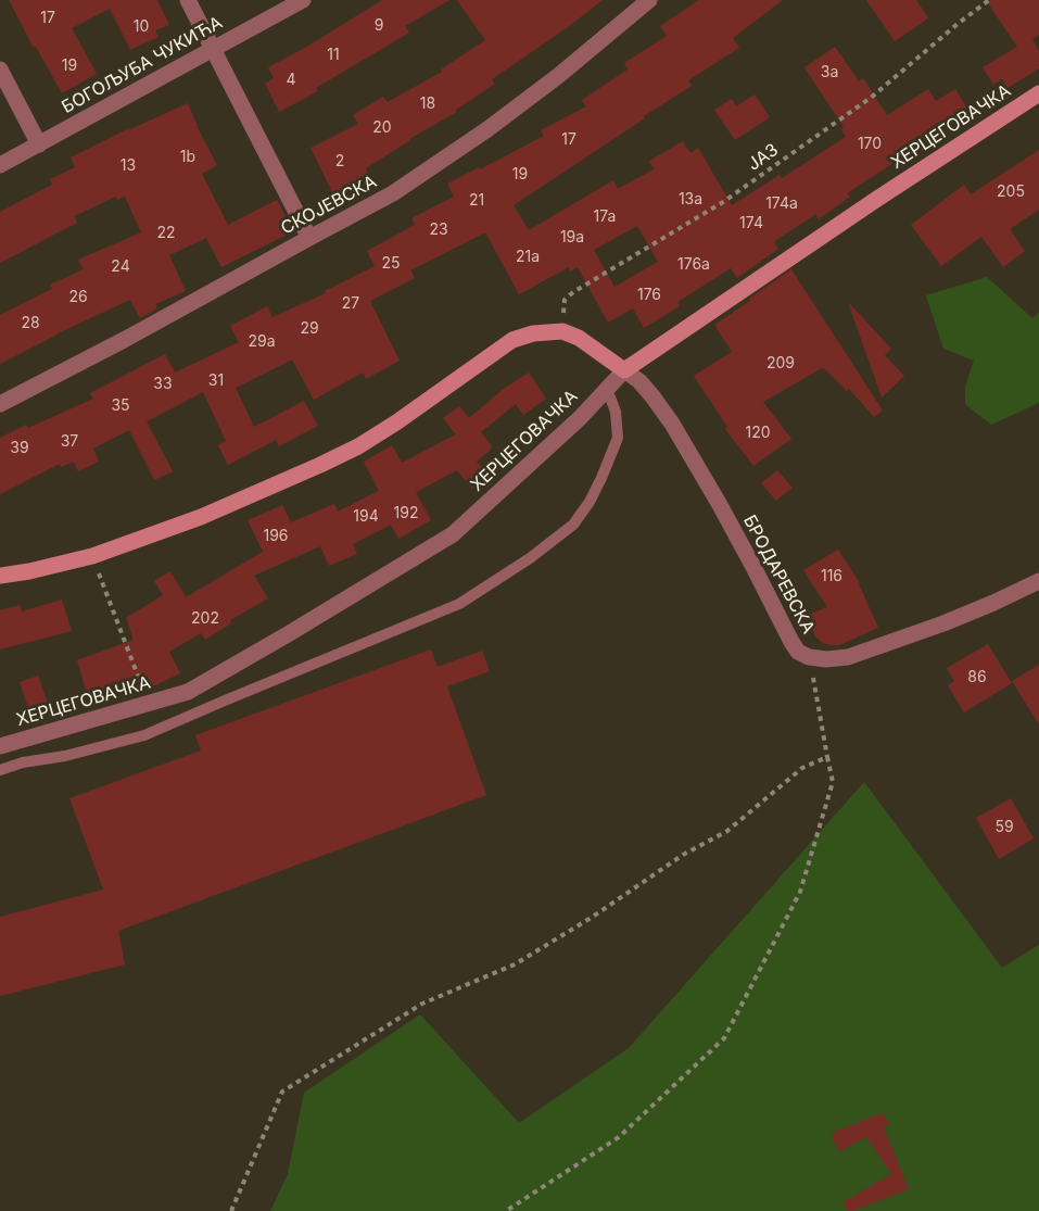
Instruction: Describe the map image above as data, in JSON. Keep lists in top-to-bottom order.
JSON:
{
  "streets": {
    "street": [
      "БОГОЉУБА ЧУКИЋА",
      "ХЕРЦЕГОВАЧКА",
      "СКОЈЕВСКА",
      "БРОДАРЕВСКА"
    ],
    "path": ["ЈАЗ"]
  },
  "crossings": [
    ["ХЕРЦЕГОВАЧКА", "БРОДАРЕВСКА"]
  ],
  "house_numbers": [
    "17",
    "9",
    "10",
    "11",
    "19",
    "3a",
    "4",
    "18",
    "20",
    "17",
    "170",
    "1b",
    "2",
    "13",
    "19",
    "205",
    "13a",
    "21",
    "174a",
    "17a",
    "174",
    "23",
    "22",
    "19a",
    "21a",
    "25",
    "176a",
    "24",
    "176",
    "26",
    "27",
    "28",
    "29",
    "29a",
    "209",
    "31",
    "33",
    "35",
    "120",
    "37",
    "39",
    "192",
    "194",
    "196",
    "116",
    "202",
    "86",
    "59"
  ]
}
